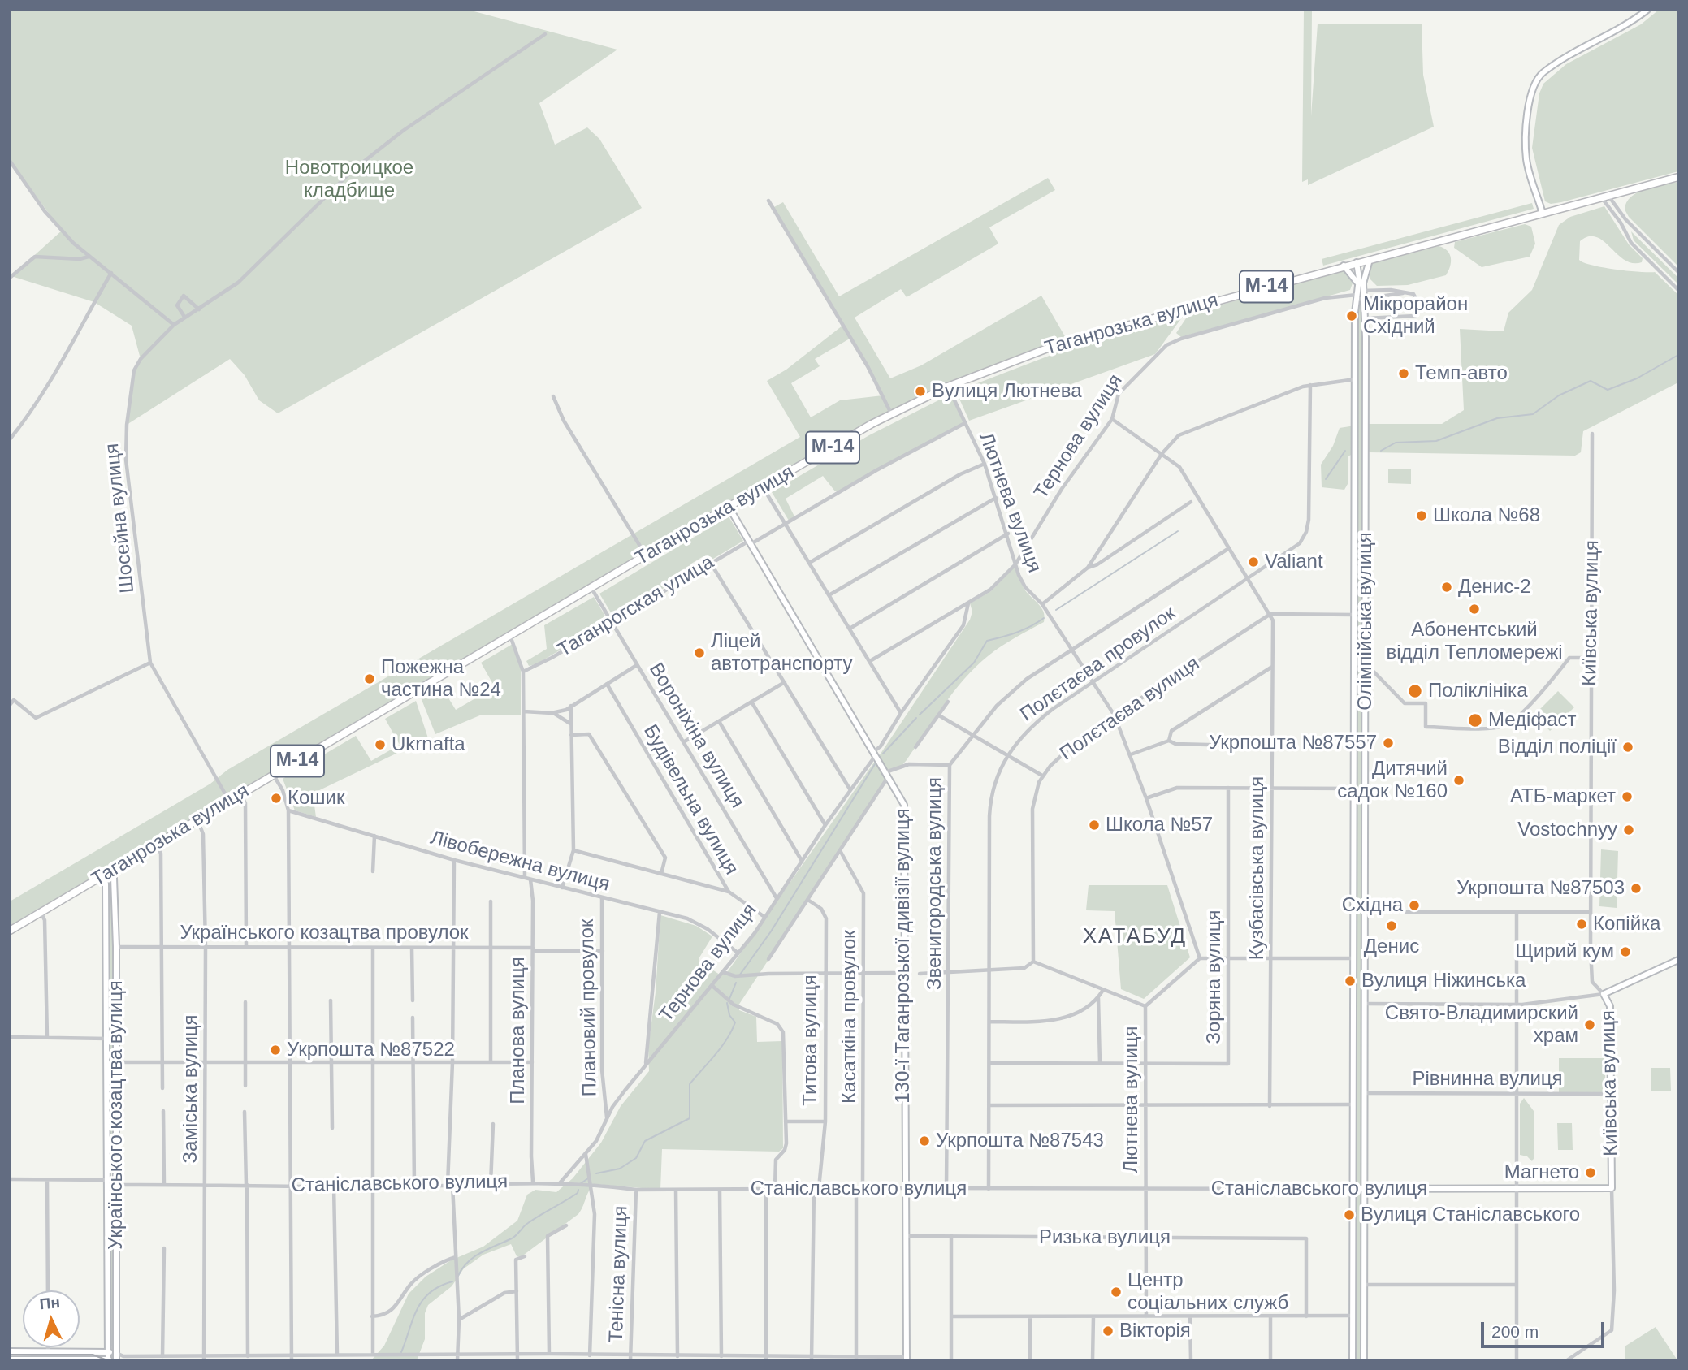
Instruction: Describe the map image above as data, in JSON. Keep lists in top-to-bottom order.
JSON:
{
  "streets": {
    "highway": ["М-14", "Таганрозька вулиця"],
    "street": [
      "Тернова вулиця",
      "Лютнева вулиця",
      "Шосейна вулиця",
      "Таганрогская улица",
      "Київська вулиця",
      "Олімпійська вулиця",
      "Полєтаєва провулок",
      "Полєтаєва вулиця",
      "Вороніхіна вулиця",
      "Будівельна вулиця",
      "Лівобережна вулиця",
      "Кузбасівська вулиця",
      "Звенигородська вулиця",
      "Українського козацтва провулок",
      "130-ї Таганрозької дивізії вулиця",
      "Зоряна вулиця",
      "Плановий провулок",
      "Касаткіна провулок",
      "Планова вулиця",
      "Титова вулиця",
      "Рівнинна вулиця",
      "Заміська вулиця",
      "Українського козацтва вулиця",
      "Станіславського вулиця",
      "Ризька вулиця",
      "Тенісна вулиця"
    ]
  },
  "crossings": [
    ["М-14", "Таганрозька вулиця"],
    ["Таганрозька вулиця", "Лютнева вулиця"],
    ["Таганрозька вулиця", "Шосейна вулиця"],
    ["Таганрозька вулиця", "Олімпійська вулиця"],
    ["Таганрозька вулиця", "Вороніхіна вулиця"],
    ["Таганрозька вулиця", "130-ї Таганрозької дивізії вулиця"],
    ["Таганрозька вулиця", "Заміська вулиця"],
    ["Таганрозька вулиця", "Українського козацтва вулиця"],
    ["Тернова вулиця", "Лютнева вулиця"],
    ["Тернова вулиця", "Олімпійська вулиця"],
    ["Тернова вулиця", "Вороніхіна вулиця"],
    ["Тернова вулиця", "Будівельна вулиця"],
    ["Тернова вулиця", "Лівобережна вулиця"],
    ["Тернова вулиця", "130-ї Таганрозької дивізії вулиця"],
    ["Тернова вулиця", "Плановий провулок"],
    ["Тернова вулиця", "Станіславського вулиця"],
    ["Лютнева вулиця", "Таганрогская улица"],
    ["Лютнева вулиця", "Полєтаєва провулок"],
    ["Лютнева вулиця", "Полєтаєва вулиця"],
    ["Лютнева вулиця", "Звенигородська вулиця"],
    ["Лютнева вулиця", "Зоряна вулиця"],
    ["Лютнева вулиця", "Станіславського вулиця"],
    ["Лютнева вулиця", "Ризька вулиця"],
    ["Таганрогская улица", "Вороніхіна вулиця"],
    ["Таганрогская улица", "130-ї Таганрозької дивізії вулиця"],
    ["Київська вулиця", "Рівнинна вулиця"],
    ["Київська вулиця", "Станіславського вулиця"],
    ["Олімпійська вулиця", "Рівнинна вулиця"],
    ["Олімпійська вулиця", "Станіславського вулиця"],
    ["Полєтаєва провулок", "Зоряна вулиця"],
    ["Полєтаєва провулок", "Станіславського вулиця"],
    ["Полєтаєва вулиця", "Кузбасівська вулиця"],
    ["Лівобережна вулиця", "Плановий провулок"],
    ["Лівобережна вулиця", "Планова вулиця"],
    ["Звенигородська вулиця", "Станіславського вулиця"],
    ["Українського козацтва провулок", "Плановий провулок"],
    ["Українського козацтва провулок", "Планова вулиця"],
    ["Українського козацтва провулок", "Заміська вулиця"],
    ["Українського козацтва провулок", "Українського козацтва вулиця"],
    ["130-ї Таганрозької дивізії вулиця", "Станіславського вулиця"],
    ["130-ї Таганрозької дивізії вулиця", "Ризька вулиця"],
    ["Касаткіна провулок", "Станіславського вулиця"],
    ["Планова вулиця", "Станіславського вулиця"],
    ["Титова вулиця", "Станіславського вулиця"],
    ["Заміська вулиця", "Станіславського вулиця"],
    ["Українського козацтва вулиця", "Станіславського вулиця"],
    ["Станіславського вулиця", "Тенісна вулиця"]
  ],
  "districts": ["ХАТАБУД"],
  "parks": ["Новотроицкое кладбище"],
  "places": [
    "Мікрорайон Східний",
    "Темп-авто",
    "Вулиця Лютнева",
    "Школа №68",
    "Valiant",
    "Денис-2",
    "Абонентський відділ Тепломережі",
    "Ліцей автотранспорту",
    "Пожежна частина №24",
    "Поліклініка",
    "Медіфаст",
    "Укрпошта №87557",
    "Ukrnafta",
    "Відділ поліції",
    "Дитячий садок №160",
    "АТБ-маркет",
    "Кошик",
    "Школа №57",
    "Vostochnyy",
    "Укрпошта №87503",
    "Східна",
    "Копійка",
    "Денис",
    "Щирий кум",
    "Вулиця Ніжинська",
    "Свято-Владимирский храм",
    "Укрпошта №87522",
    "Укрпошта №87543",
    "Магнето",
    "Вулиця Станіславського",
    "Центр соціальних служб",
    "Вікторія"
  ],
  "scale_bar": "200 m",
  "north": "top"
}
